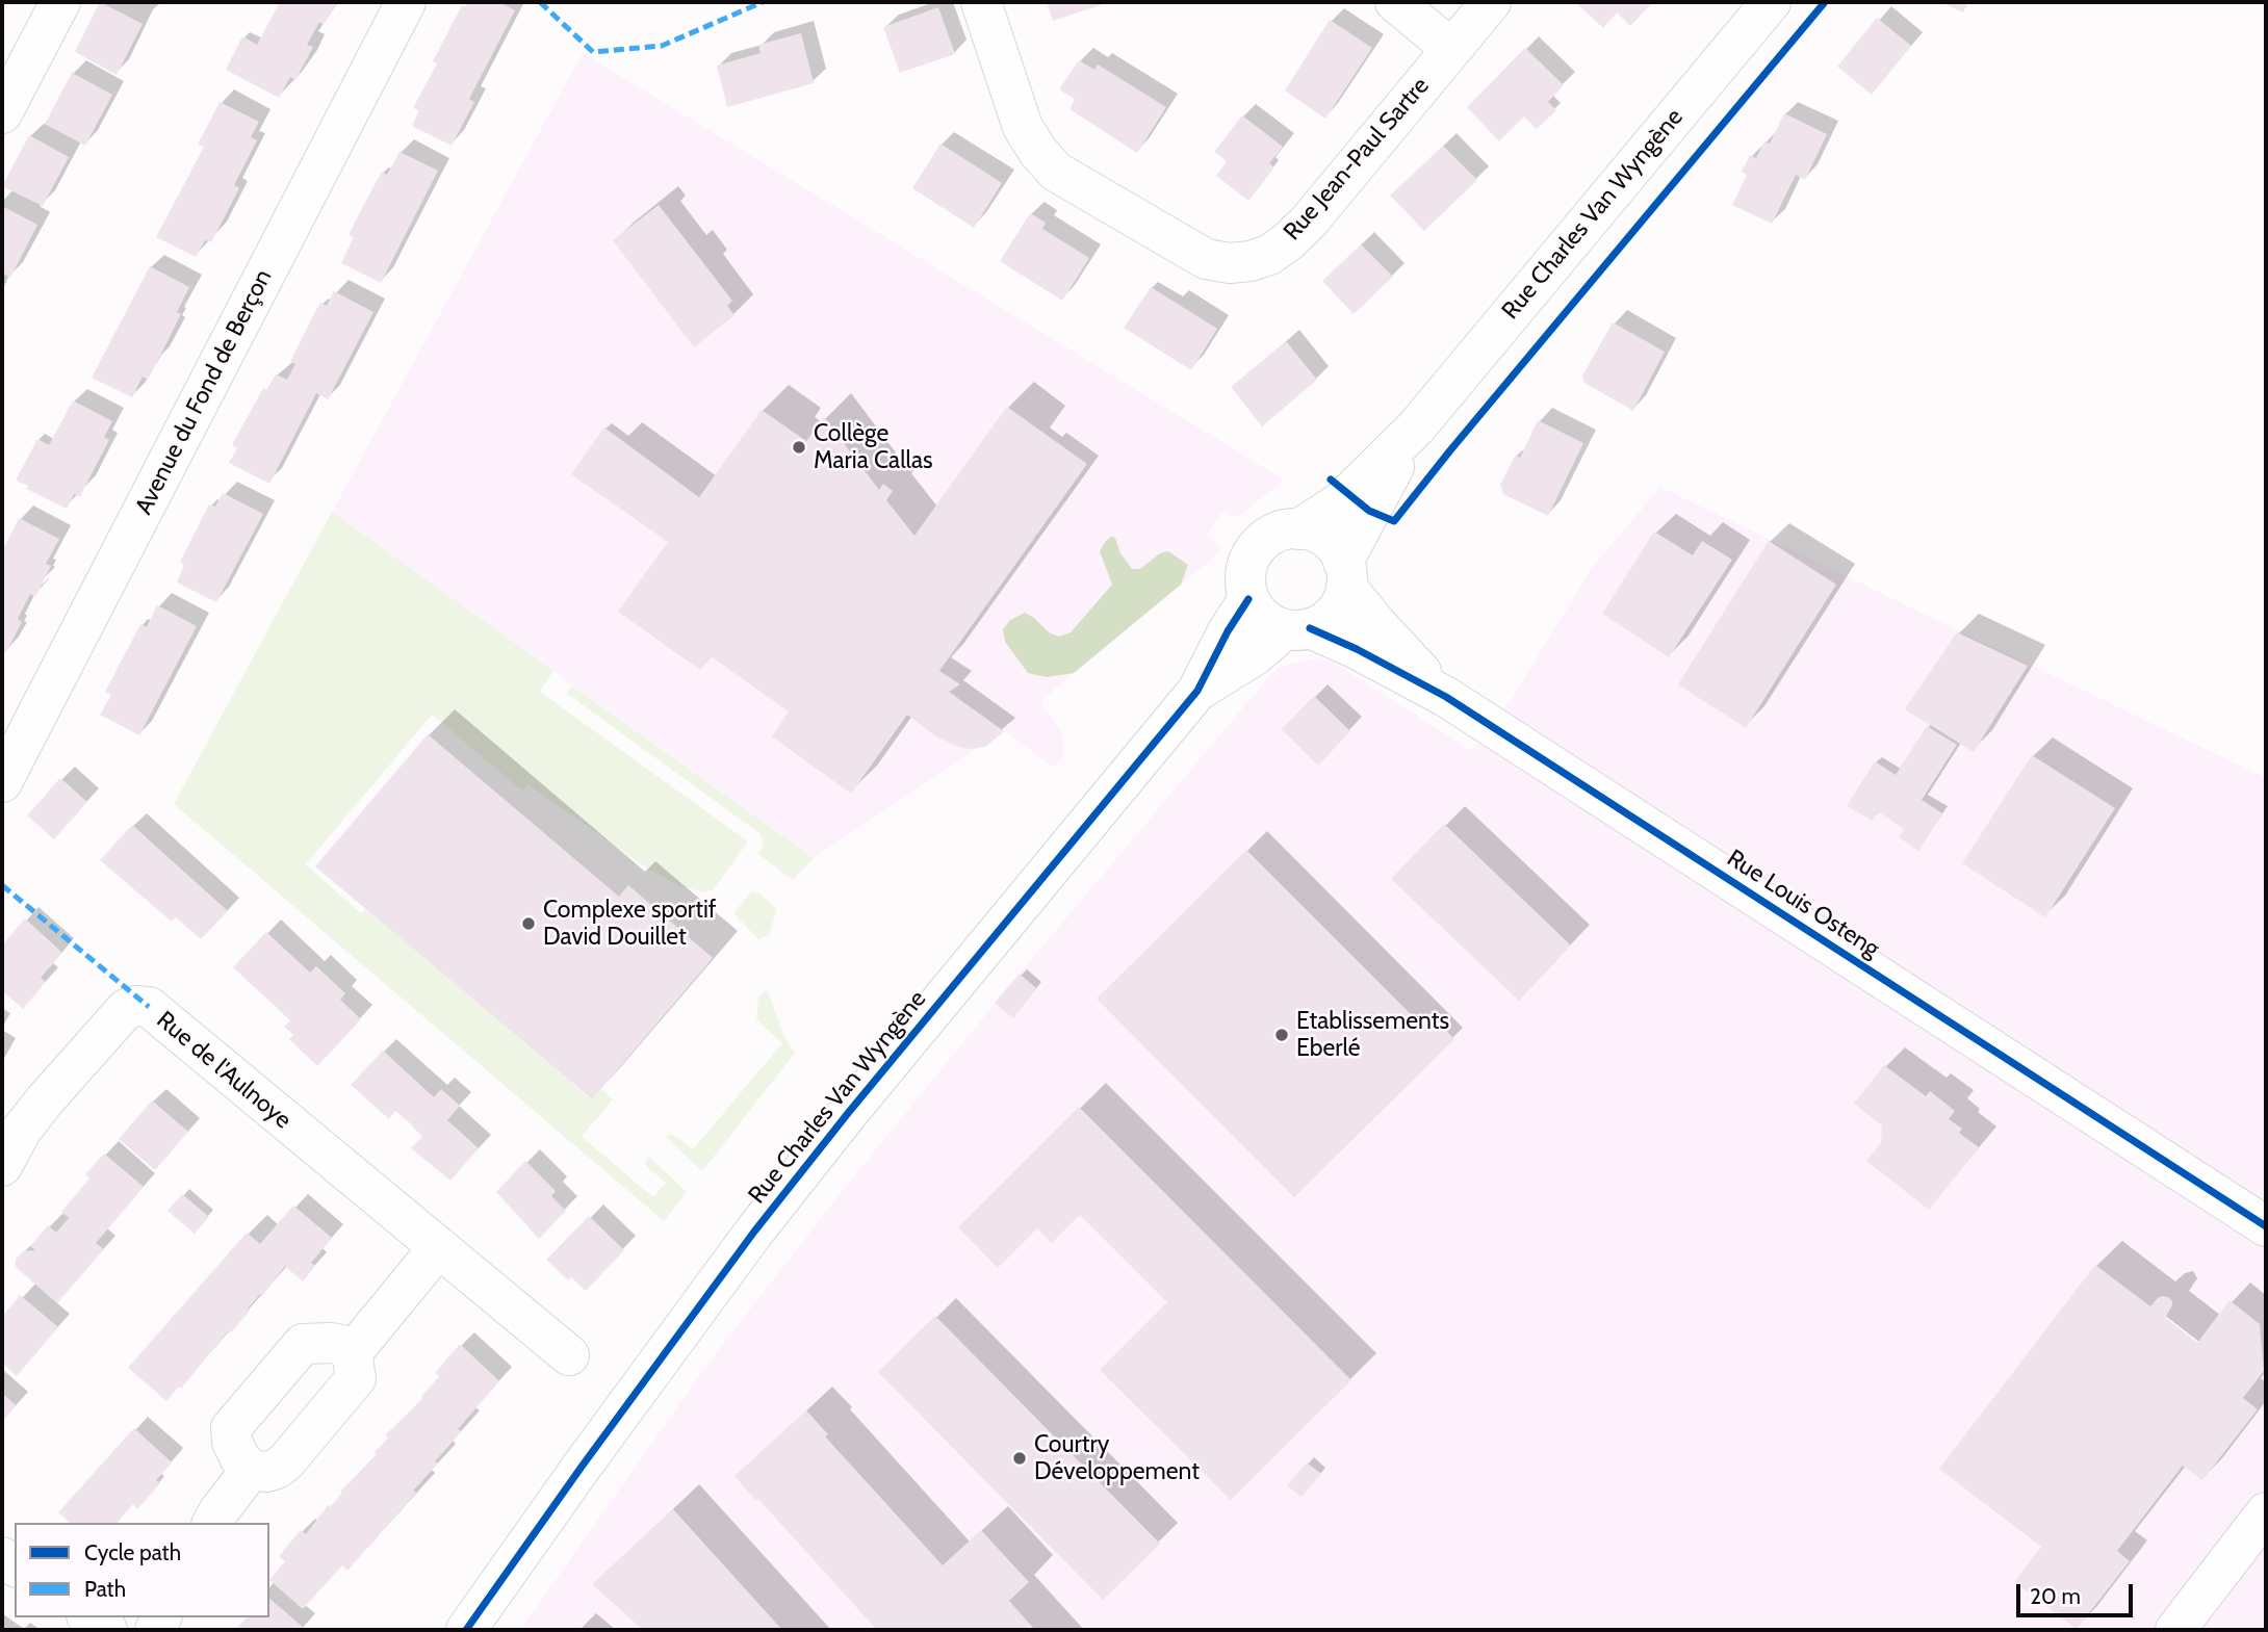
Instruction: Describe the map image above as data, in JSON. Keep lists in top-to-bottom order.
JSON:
{
  "streets": {
    "street": [
      "Rue Jean-Paul Sartre",
      "Rue Charles Van Wyngène",
      "Avenue du Fond de Berçon",
      "Rue Louis Osteng",
      "Rue de l'Aulnoye"
    ]
  },
  "crossings": [
    ["Rue Charles Van Wyngène", "Rue Louis Osteng"]
  ],
  "places": [
    "Collège Maria Callas",
    "Complexe sportif David Douillet",
    "Etablissements Eberlé",
    "Courtry Développement"
  ],
  "legend": ["Cycle path", "Path"],
  "scale_bar": "20 m"
}
